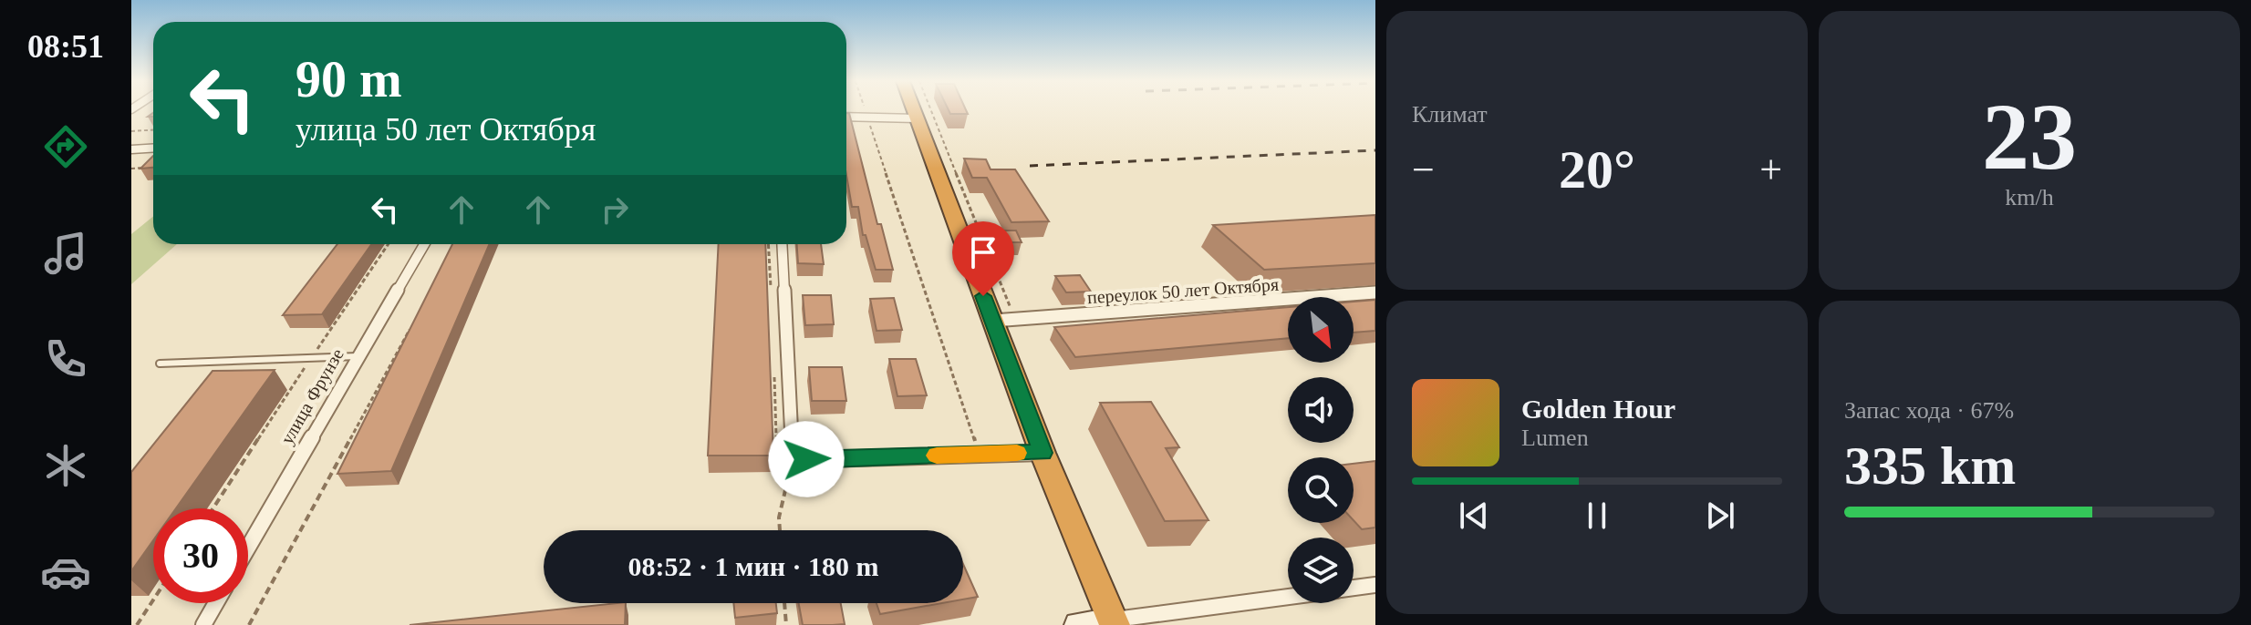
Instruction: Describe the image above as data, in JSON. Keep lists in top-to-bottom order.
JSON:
{
  "streets": {
    "street": ["переулок 50 лет Октября", "улица Фрунзе"]
  },
  "north": "bottom right",
  "page": {
    "tabs": "08:51",
    "tile": [
      "Климат",
      ["23", "km/h"],
      ["Запас хода · 67%", "335 km"]
    ],
    "turn": ["90 m", "улица 50 лет Октября"],
    "heat": ["−", "20°", "+"],
    "song": ["Golden Hour", "Lumen"],
    "limit": "30",
    "trip": "08:52 · 1 мин · 180 m"
  }
}
